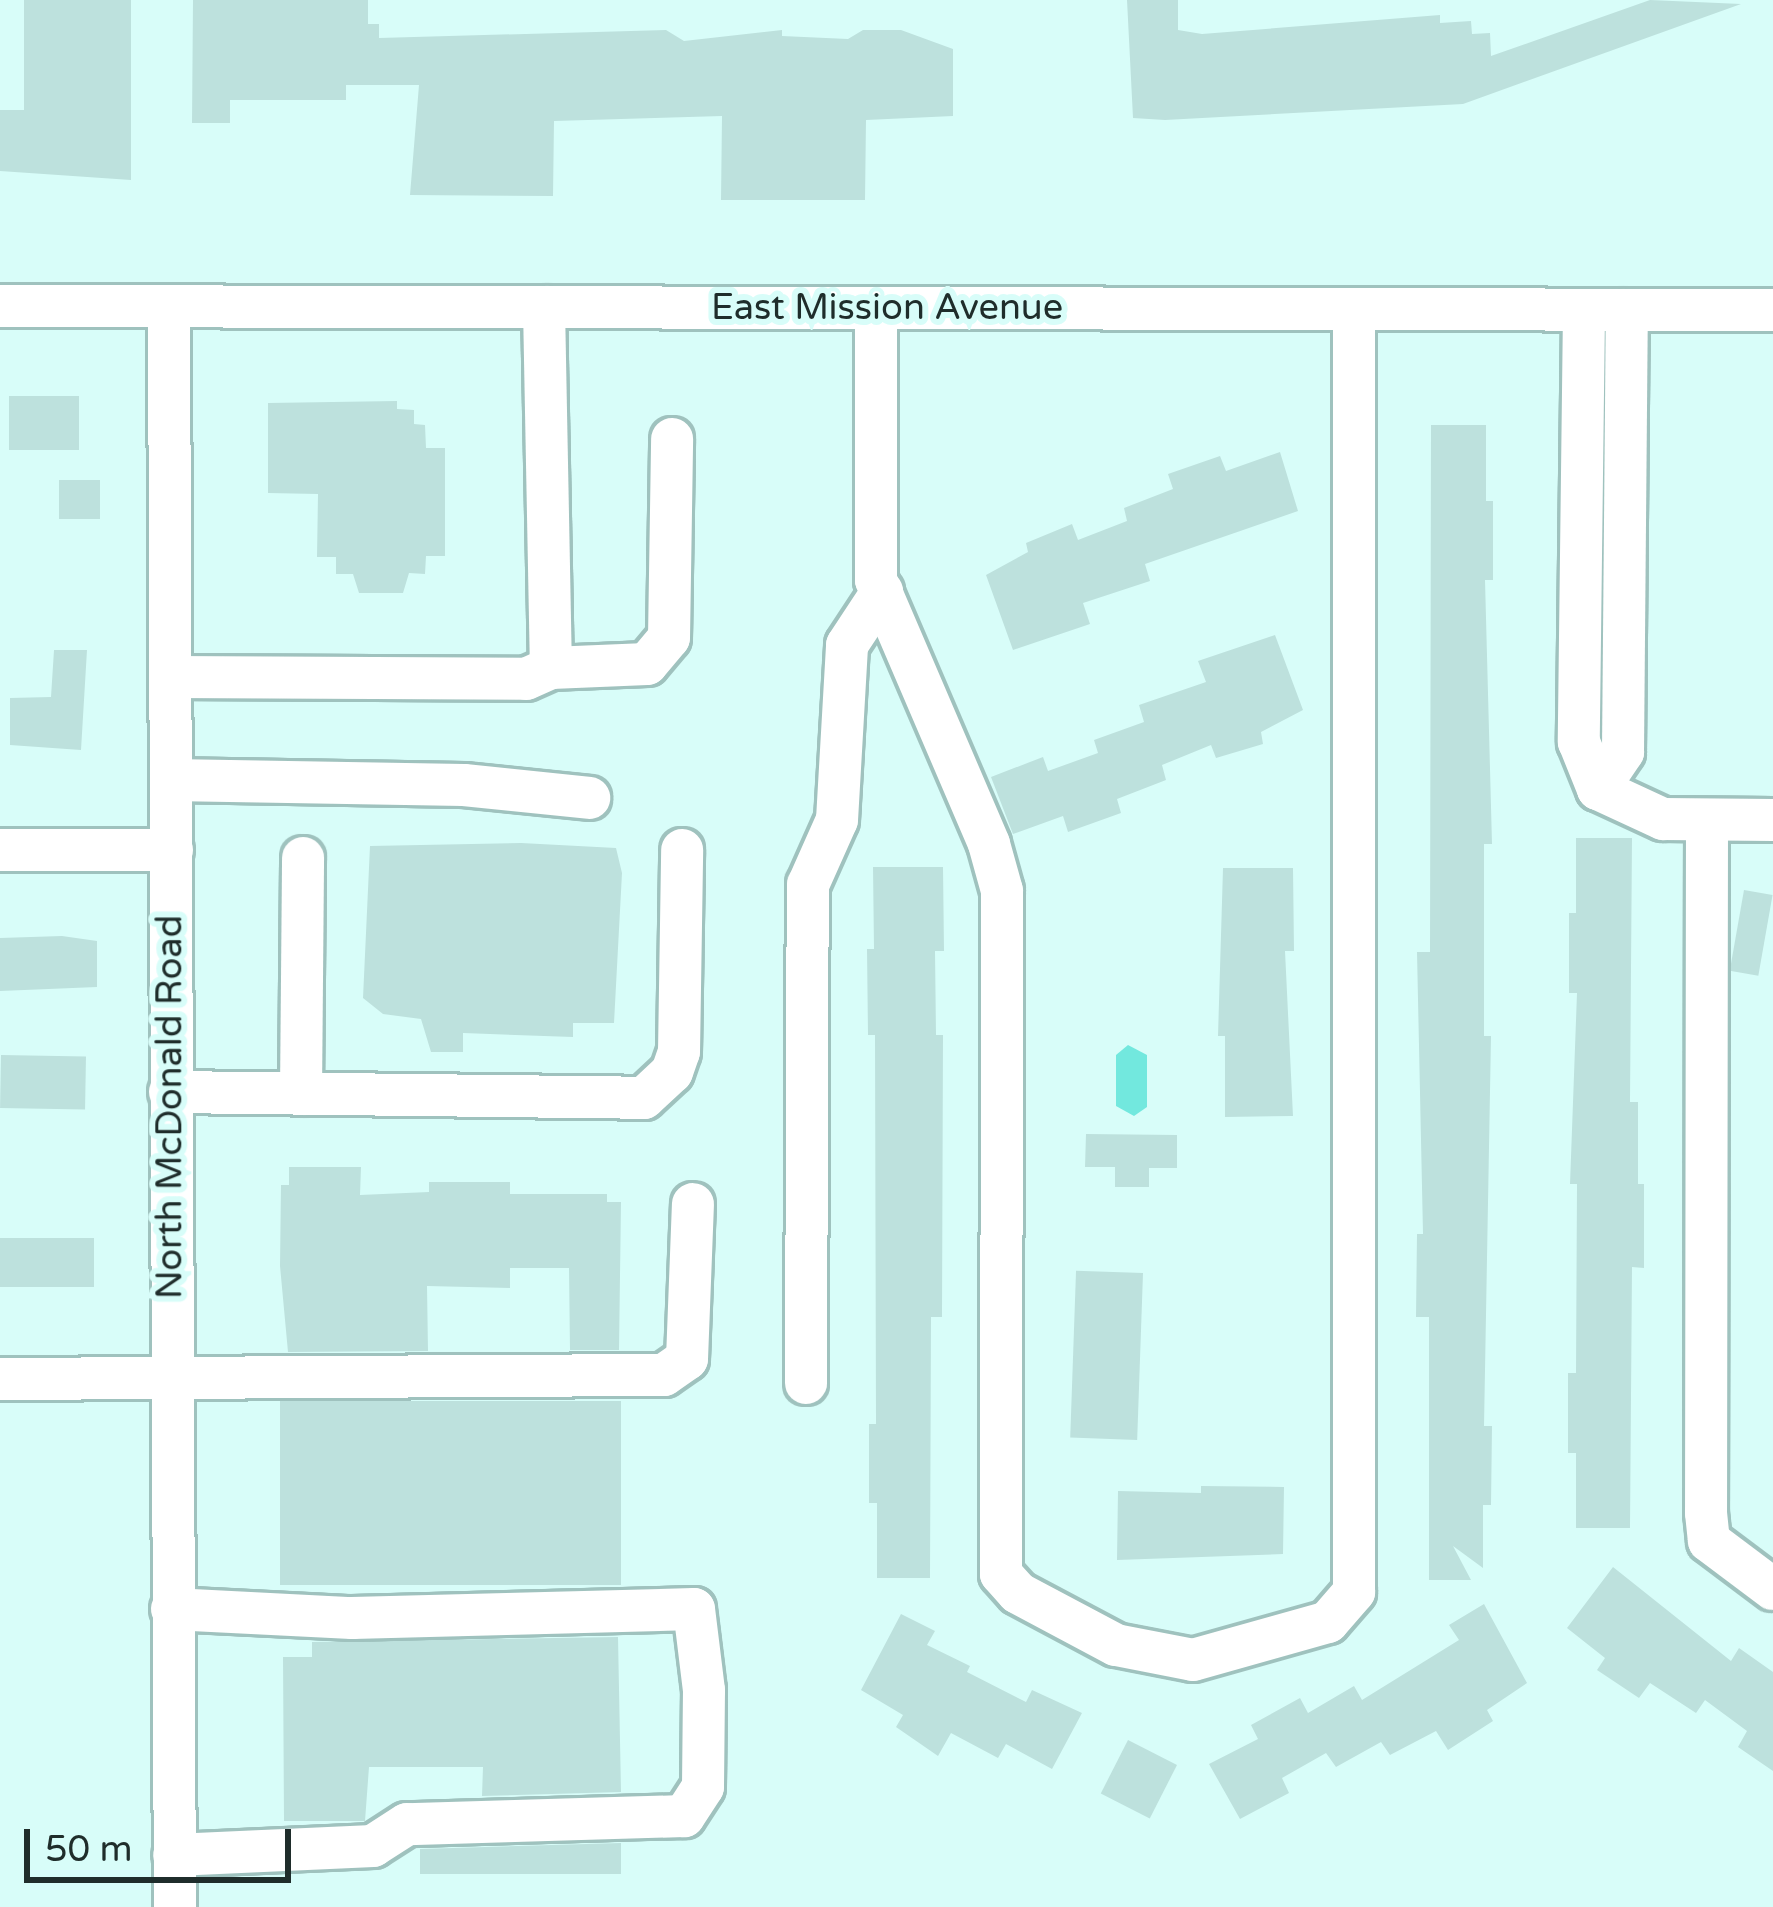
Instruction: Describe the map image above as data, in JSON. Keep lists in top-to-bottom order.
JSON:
{
  "streets": {
    "street": ["East Mission Avenue", "North McDonald Road"]
  },
  "crossings": [
    ["East Mission Avenue", "North McDonald Road"]
  ],
  "scale_bar": "50 m"
}
